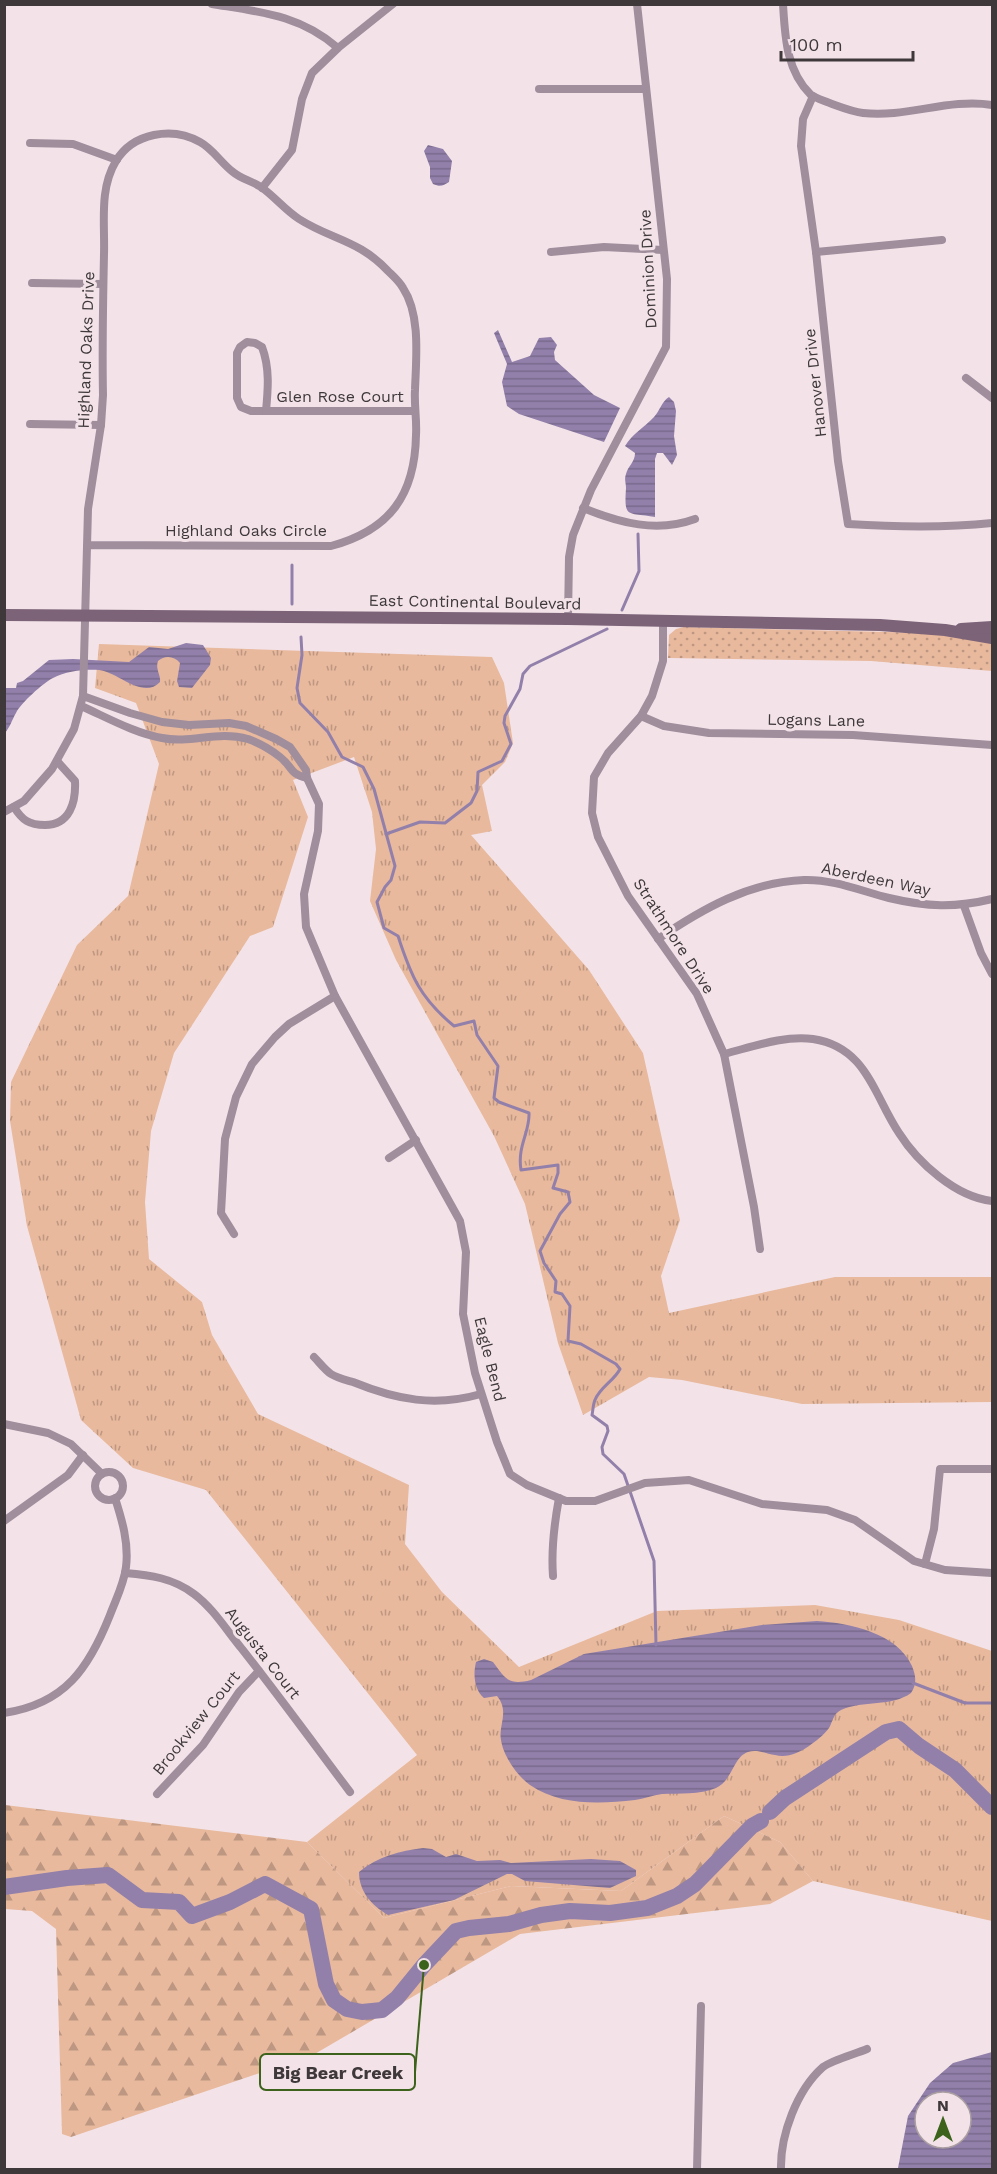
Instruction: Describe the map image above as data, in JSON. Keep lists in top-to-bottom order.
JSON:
{
  "streets": {
    "main road": ["East Continental Boulevard"],
    "street": [
      "Dominion Drive",
      "Highland Oaks Drive",
      "Hanover Drive",
      "Glen Rose Court",
      "Highland Oaks Circle",
      "Logans Lane",
      "Aberdeen Way",
      "Strathmore Drive",
      "Eagle Bend",
      "Augusta Court",
      "Brookview Court"
    ]
  },
  "crossings": [
    ["Dominion Drive", "East Continental Boulevard"],
    ["Highland Oaks Drive", "Highland Oaks Circle"],
    ["Highland Oaks Drive", "East Continental Boulevard"],
    ["Highland Oaks Drive", "Eagle Bend"],
    ["Glen Rose Court", "Highland Oaks Circle"],
    ["East Continental Boulevard", "Strathmore Drive"],
    ["Logans Lane", "Strathmore Drive"],
    ["Aberdeen Way", "Strathmore Drive"],
    ["Augusta Court", "Brookview Court"]
  ],
  "places": ["Big Bear Creek"],
  "scale_bar": "100 m",
  "north": "top"
}
